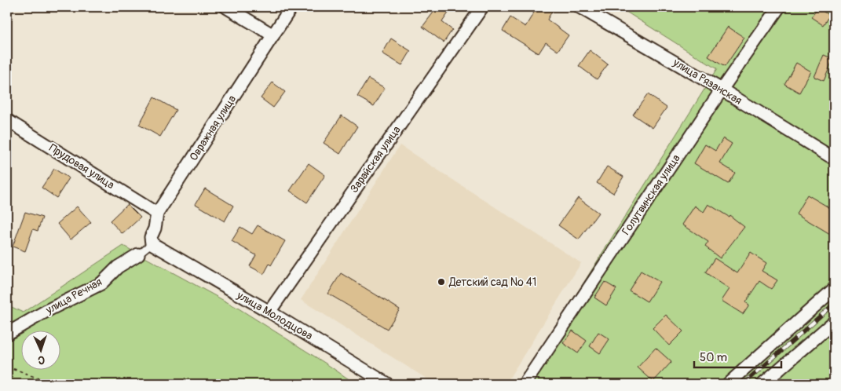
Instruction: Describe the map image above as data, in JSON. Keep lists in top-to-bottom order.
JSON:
{
  "streets": {
    "street": [
      "улица Рязанская",
      "Овражная улица",
      "Зарайская улица",
      "Прудовая улица",
      "Голутвинская улица",
      "улица Речная",
      "улица Молодцова"
    ]
  },
  "crossings": [
    ["улица Рязанская", "Голутвинская улица"],
    ["Овражная улица", "Прудовая улица"],
    ["Овражная улица", "улица Молодцова"],
    ["Зарайская улица", "улица Молодцова"]
  ],
  "places": ["Детский сад № 41"],
  "scale_bar": "50 m",
  "north": "bottom"
}
